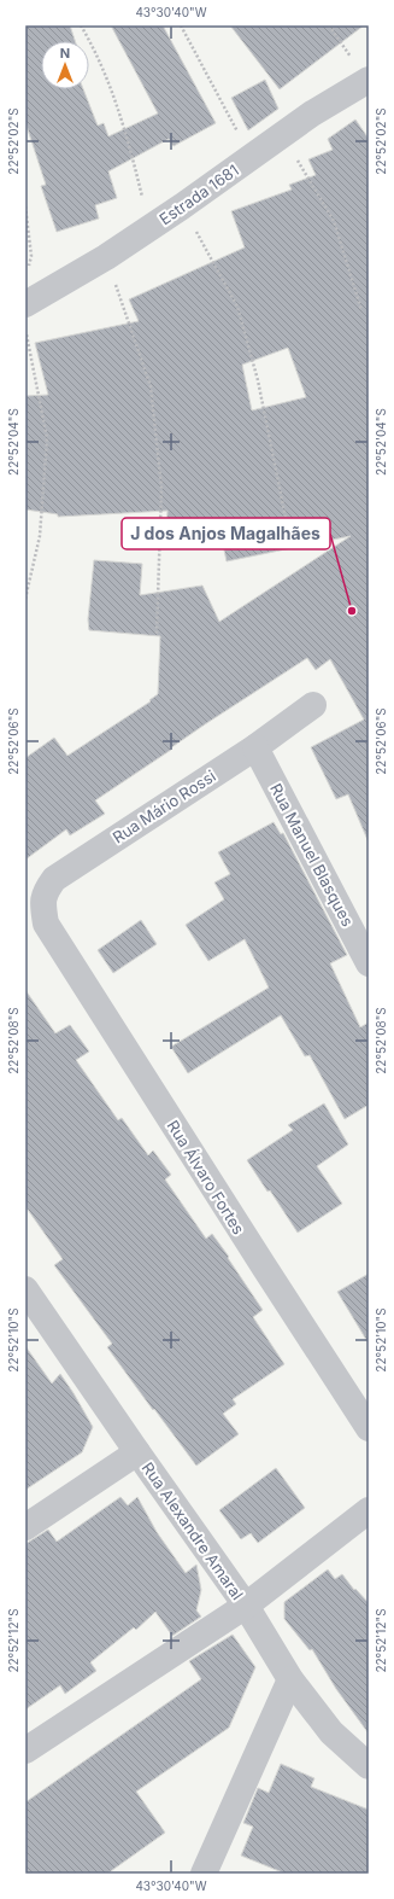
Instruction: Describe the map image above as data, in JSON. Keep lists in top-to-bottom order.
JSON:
{
  "streets": {
    "street": [
      "Estrada 1681",
      "Rua Mário Rossi",
      "Rua Manuel Blasques",
      "Rua Álvaro Fortes",
      "Rua Alexandre Amaral"
    ]
  },
  "crossings": [
    ["Rua Mário Rossi", "Rua Manuel Blasques"],
    ["Rua Mário Rossi", "Rua Álvaro Fortes"]
  ],
  "places": ["J dos Anjos Magalhães"],
  "north": "top",
  "coordinates": [
    "43°30'40\"W",
    "22°52'02\"S",
    "22°52'04\"S",
    "22°52'06\"S",
    "22°52'08\"S",
    "22°52'10\"S",
    "22°52'12\"S"
  ]
}
